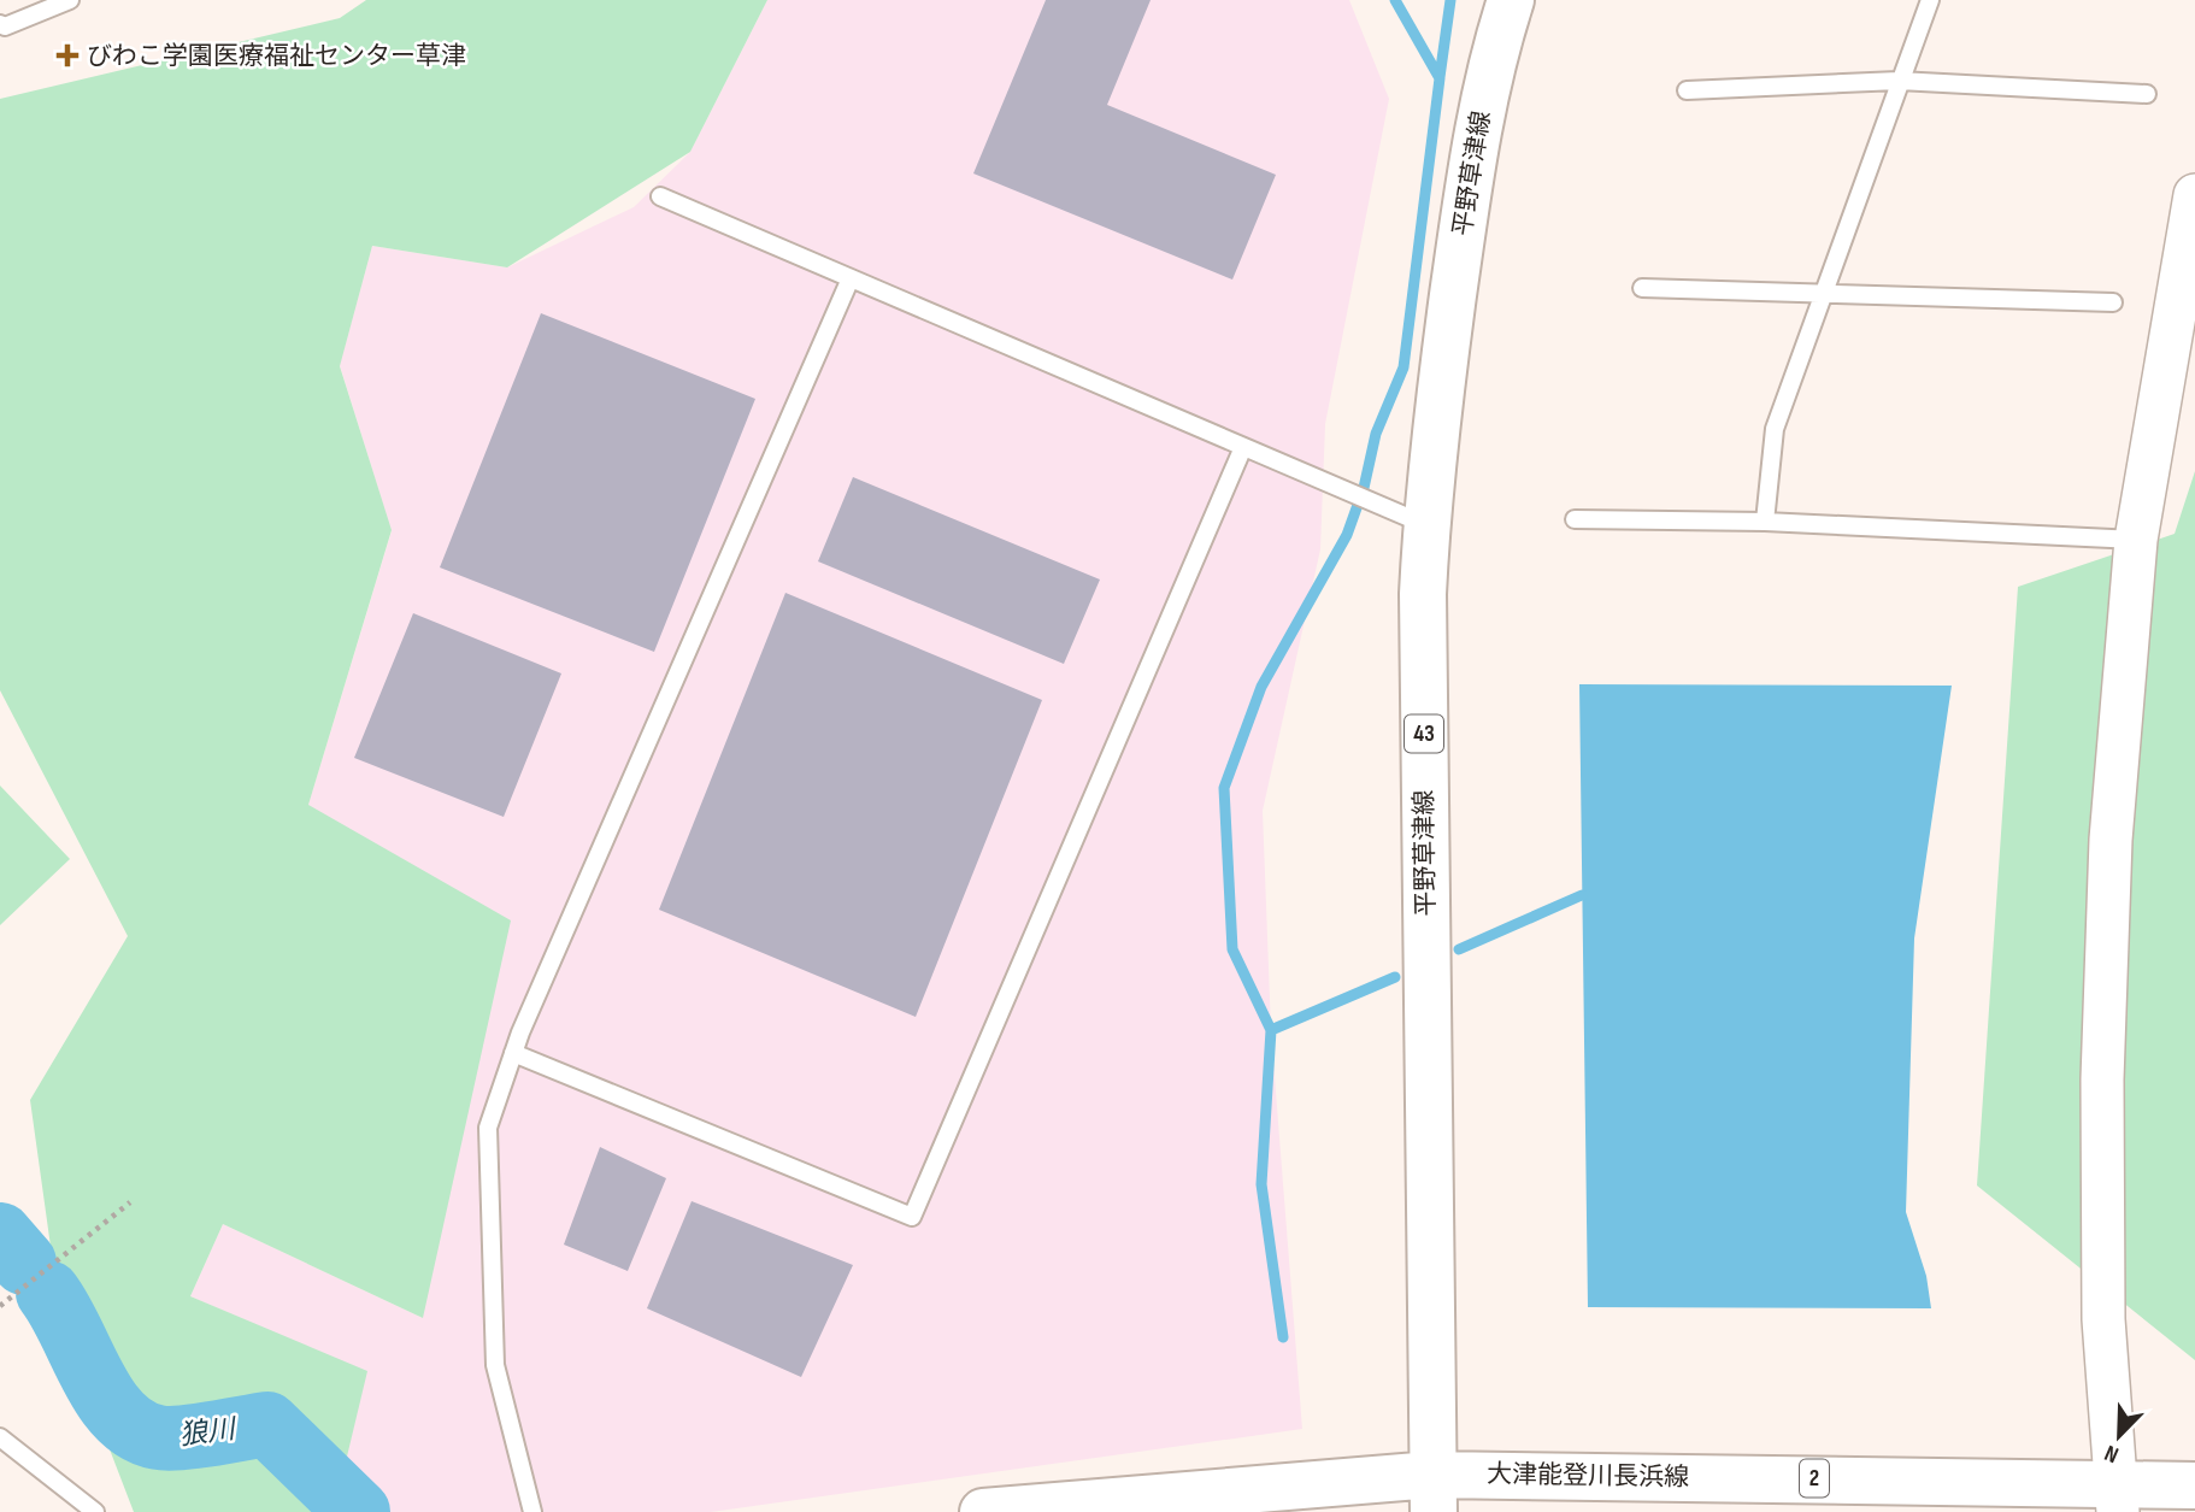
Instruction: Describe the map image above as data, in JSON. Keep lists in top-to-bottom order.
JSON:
{
  "streets": {
    "main road": [
      "平野草津線",
      "43",
      "大津能登川長浜線",
      "2"
    ]
  },
  "crossings": [
    ["平野草津線", "大津能登川長浜線"]
  ],
  "water": ["狼川"],
  "places": {
    "health": ["びわこ学園医療福祉センター草津"]
  },
  "north": "bottom left"
}
